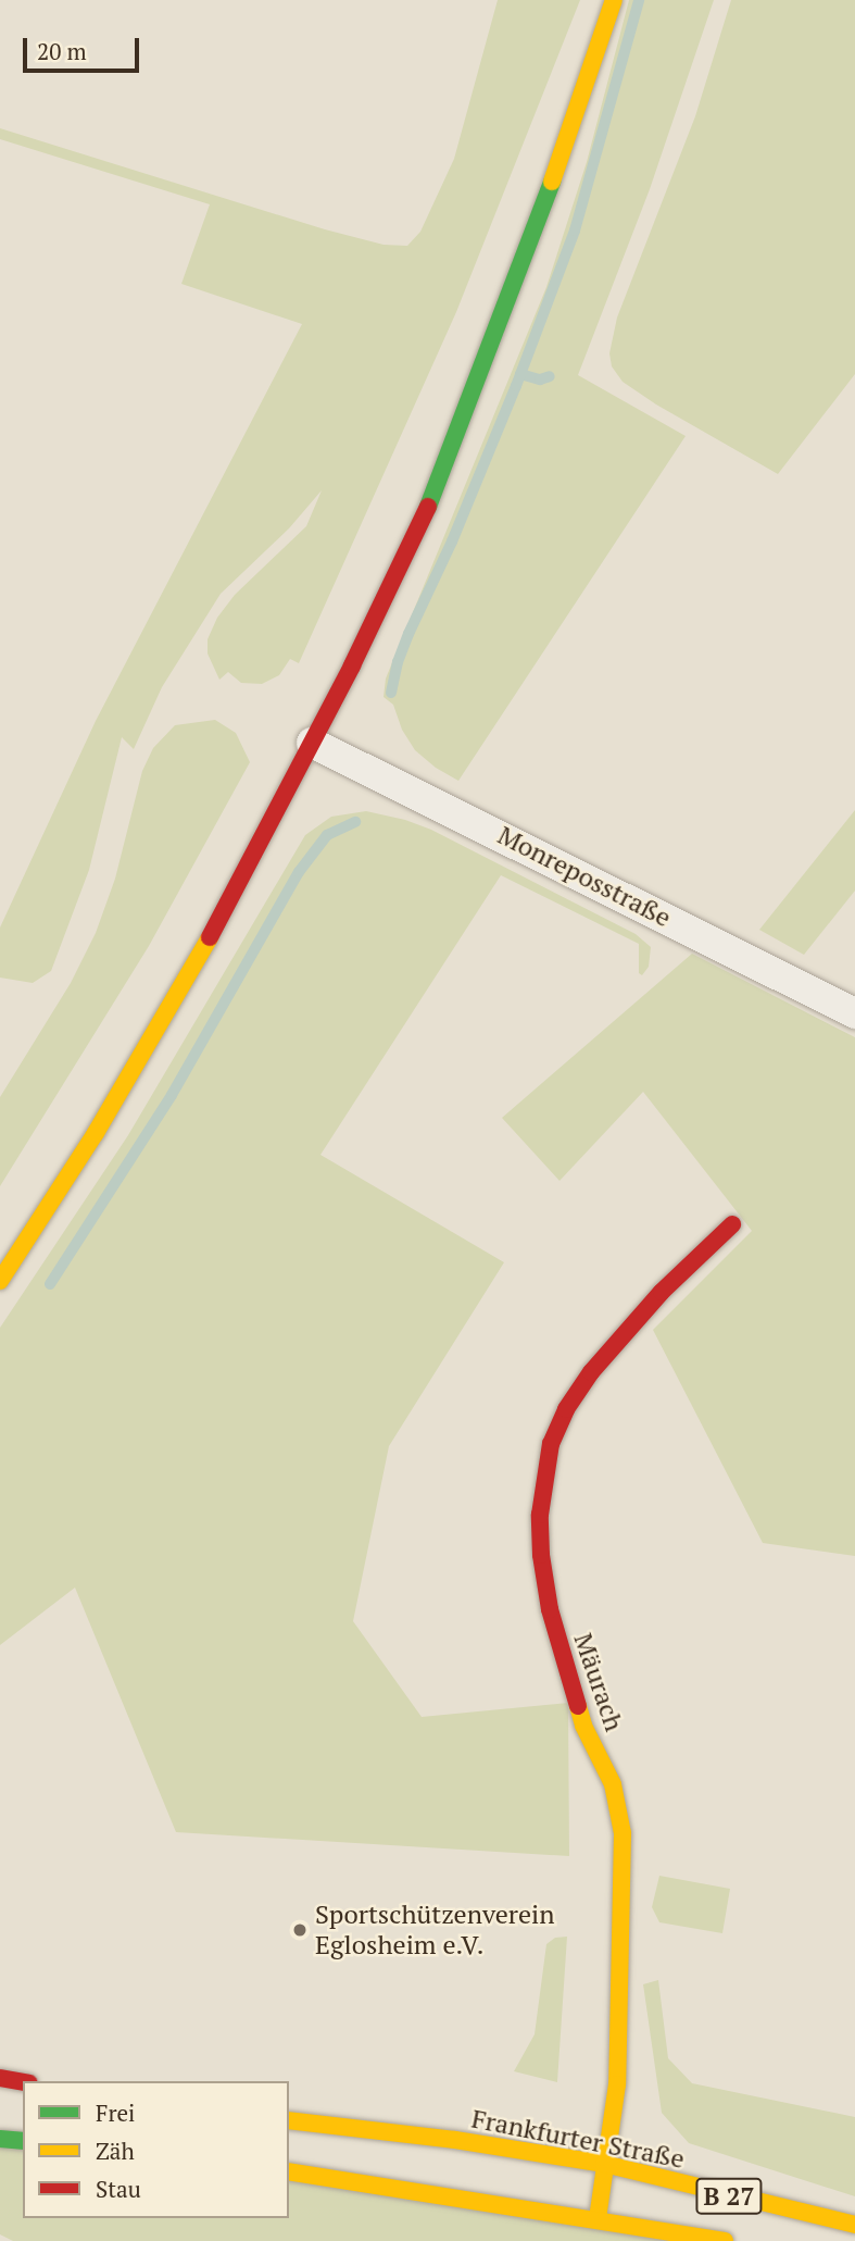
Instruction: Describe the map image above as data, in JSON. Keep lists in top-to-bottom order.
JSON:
{
  "streets": {
    "main road": ["Mäurach", "Frankfurter Straße", "B 27"],
    "street": ["Monreposstraße"]
  },
  "crossings": [
    ["Mäurach", "Frankfurter Straße"],
    ["Mäurach", "B 27"]
  ],
  "places": ["Sportschützenverein Eglosheim e.V."],
  "legend": ["Frei", "Zäh", "Stau"],
  "scale_bar": "20 m"
}
